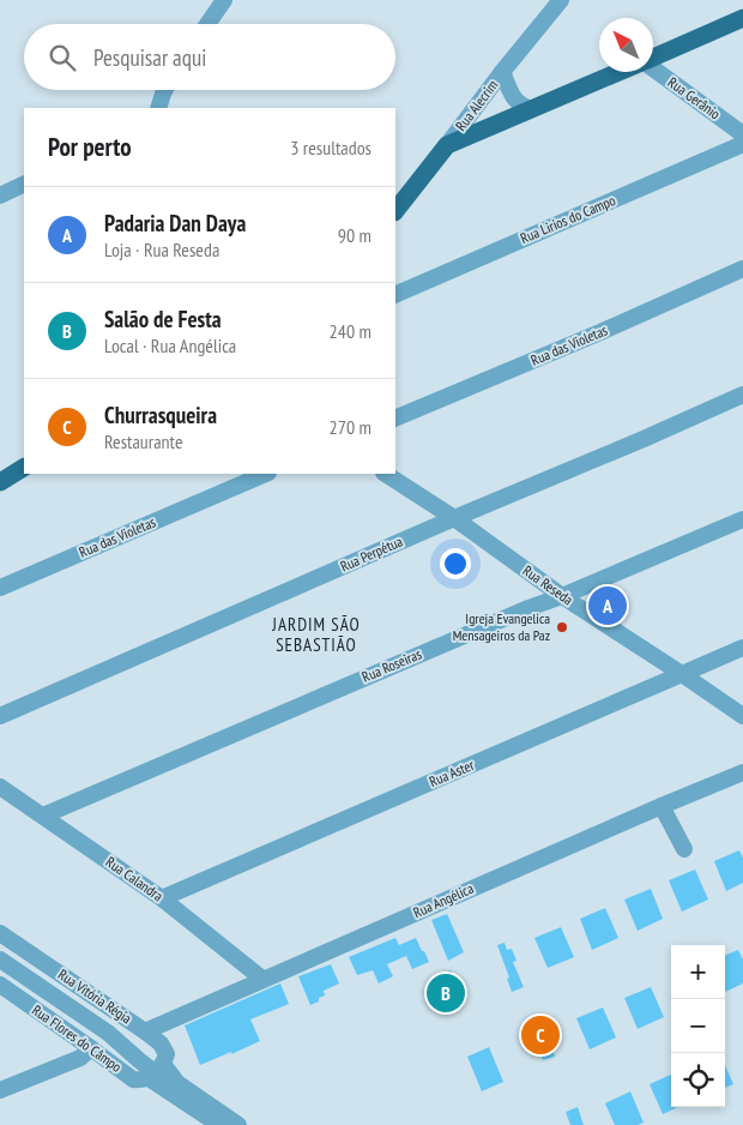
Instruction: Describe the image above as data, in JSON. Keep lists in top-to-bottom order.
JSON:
{
  "streets": {
    "main road": ["Rua Alecrim"],
    "street": [
      "Rua Gerânio",
      "Rua Lirios do Campo",
      "Rua das Violetas",
      "Rua Perpétua",
      "Rua Reseda",
      "Rua Roseiras",
      "Rua Aster",
      "Rua Calandra",
      "Rua Angélica",
      "Rua Vitória Régia",
      "Rua Flores do Câmpo"
    ]
  },
  "crossings": [
    ["Rua Perpétua", "Rua Reseda"],
    ["Rua Reseda", "Rua Roseiras"],
    ["Rua Reseda", "Rua Aster"],
    ["Rua Roseiras", "Rua Calandra"],
    ["Rua Aster", "Rua Calandra"],
    ["Rua Calandra", "Rua Angélica"],
    ["Rua Angélica", "Rua Vitória Régia"],
    ["Rua Vitória Régia", "Rua Flores do Câmpo"]
  ],
  "districts": ["JARDIM SÃO SEBASTIÃO"],
  "places": ["Igreja Evangelica Mensageiros da Paz"],
  "north": "top left",
  "page": {
    "search": "Pesquisar aqui",
    "heading": ["Por perto", "3 resultados"],
    "list": [
      {
        "mark": "A",
        "name": "Padaria Dan Daya",
        "note": "Loja · Rua Reseda",
        "value": "90 m"
      },
      {
        "mark": "B",
        "name": "Salão de Festa",
        "note": "Local · Rua Angélica",
        "value": "240 m"
      },
      {
        "mark": "C",
        "name": "Churrasqueira",
        "note": "Restaurante",
        "value": "270 m"
      }
    ],
    "pins": ["A", "B", "C"],
    "map_buttons": ["+", "−"]
  }
}
